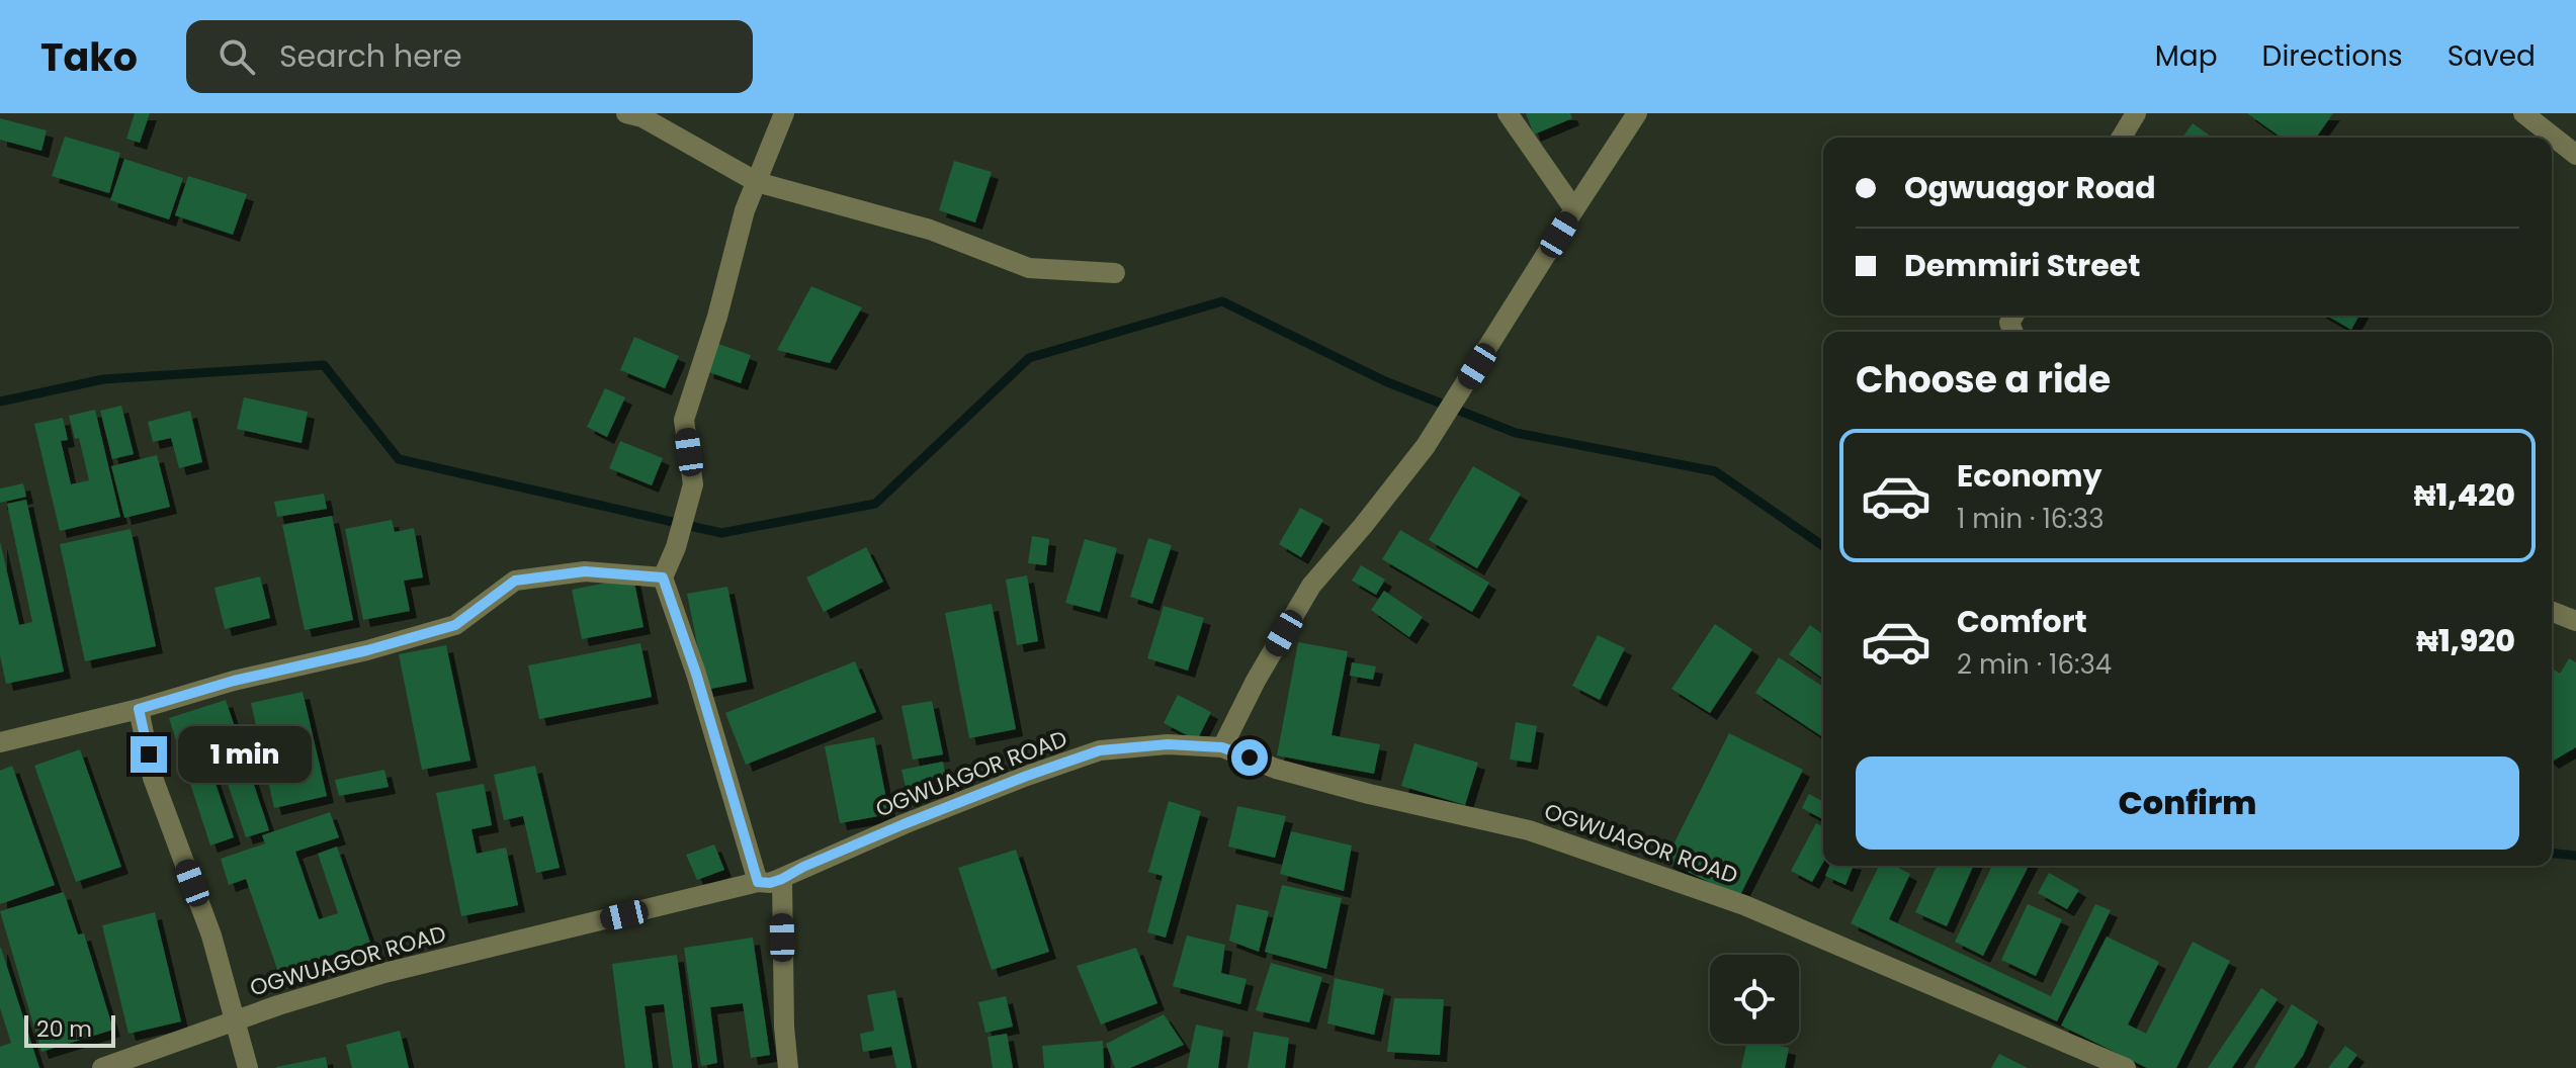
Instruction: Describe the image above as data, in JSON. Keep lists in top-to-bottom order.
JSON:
{
  "streets": {
    "street": ["OGWUAGOR ROAD"]
  },
  "scale_bar": "20 m",
  "page": {
    "header": "Tako",
    "search": "Search here",
    "nav": ["Map", "Directions", "Saved"],
    "banner": ["Ogwuagor Road", "Demmiri Street"],
    "heading": "Choose a ride",
    "list": [
      {
        "name": "Economy",
        "note": "1 min · 16:33",
        "value": "₦1,420"
      },
      {
        "name": "Comfort",
        "note": "2 min · 16:34",
        "value": "₦1,920"
      }
    ],
    "bubble": "1 min",
    "buttons": "Confirm",
    "scale": "20 m"
  }
}
